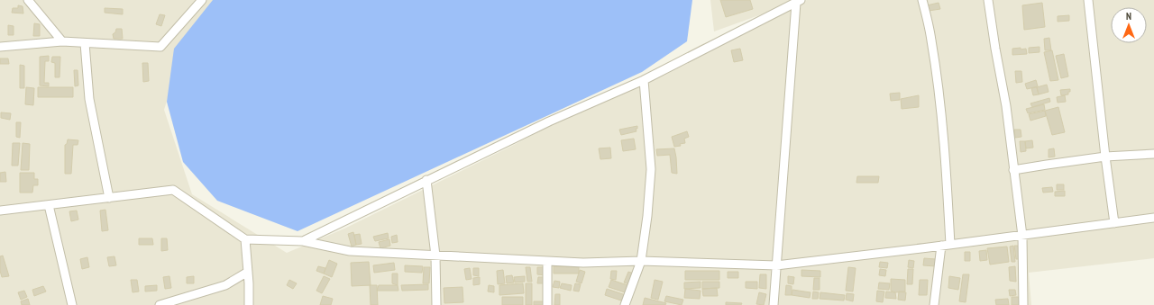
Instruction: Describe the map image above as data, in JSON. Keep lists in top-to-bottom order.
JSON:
{
  "north": "top"
}
